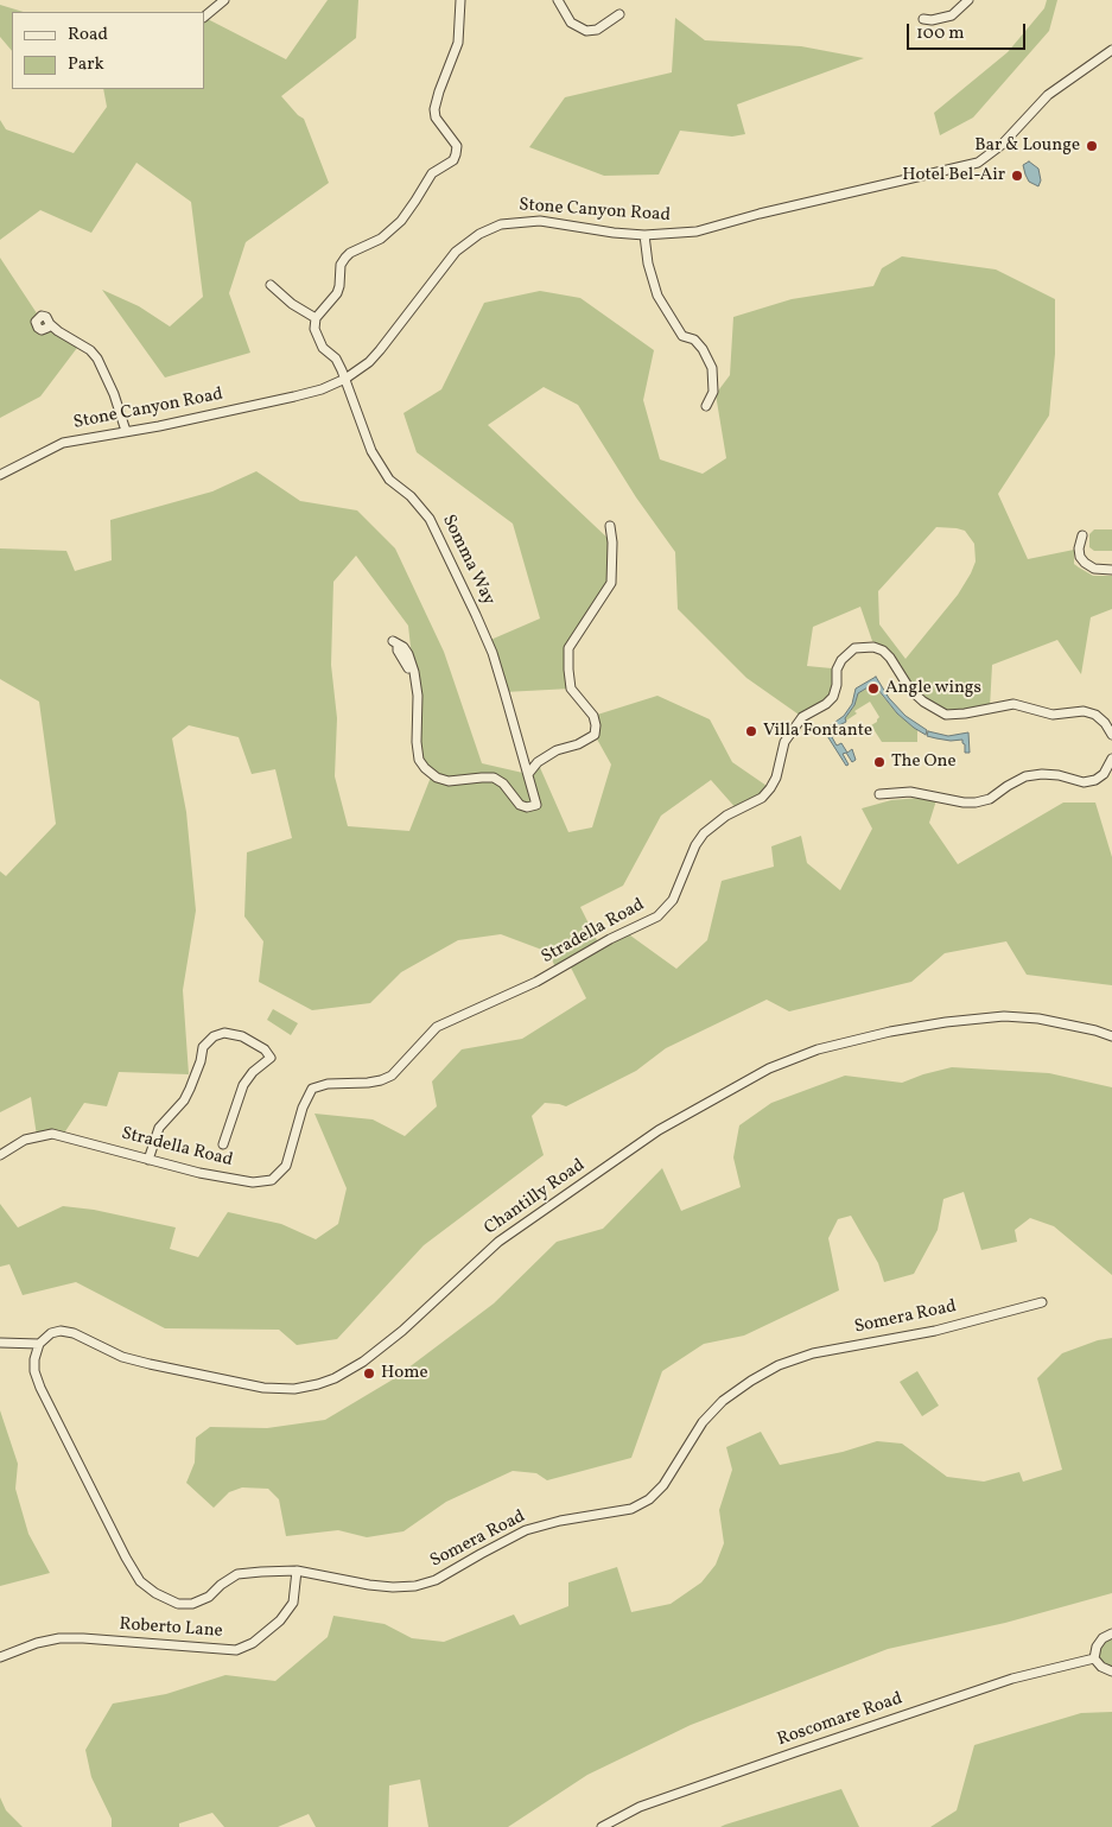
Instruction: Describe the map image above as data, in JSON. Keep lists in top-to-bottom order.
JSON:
{
  "streets": {
    "street": [
      "Stone Canyon Road",
      "Somma Way",
      "Stradella Road",
      "Chantilly Road",
      "Somera Road",
      "Roberto Lane",
      "Roscomare Road"
    ]
  },
  "crossings": [
    ["Stone Canyon Road", "Somma Way"],
    ["Chantilly Road", "Somera Road"],
    ["Somera Road", "Roberto Lane"]
  ],
  "places": [
    "Bar & Lounge",
    "Hotel Bel-Air",
    "Angle wings",
    "Villa Fontante",
    "The One",
    "Home"
  ],
  "legend": ["Road", "Park"],
  "scale_bar": "100 m"
}
